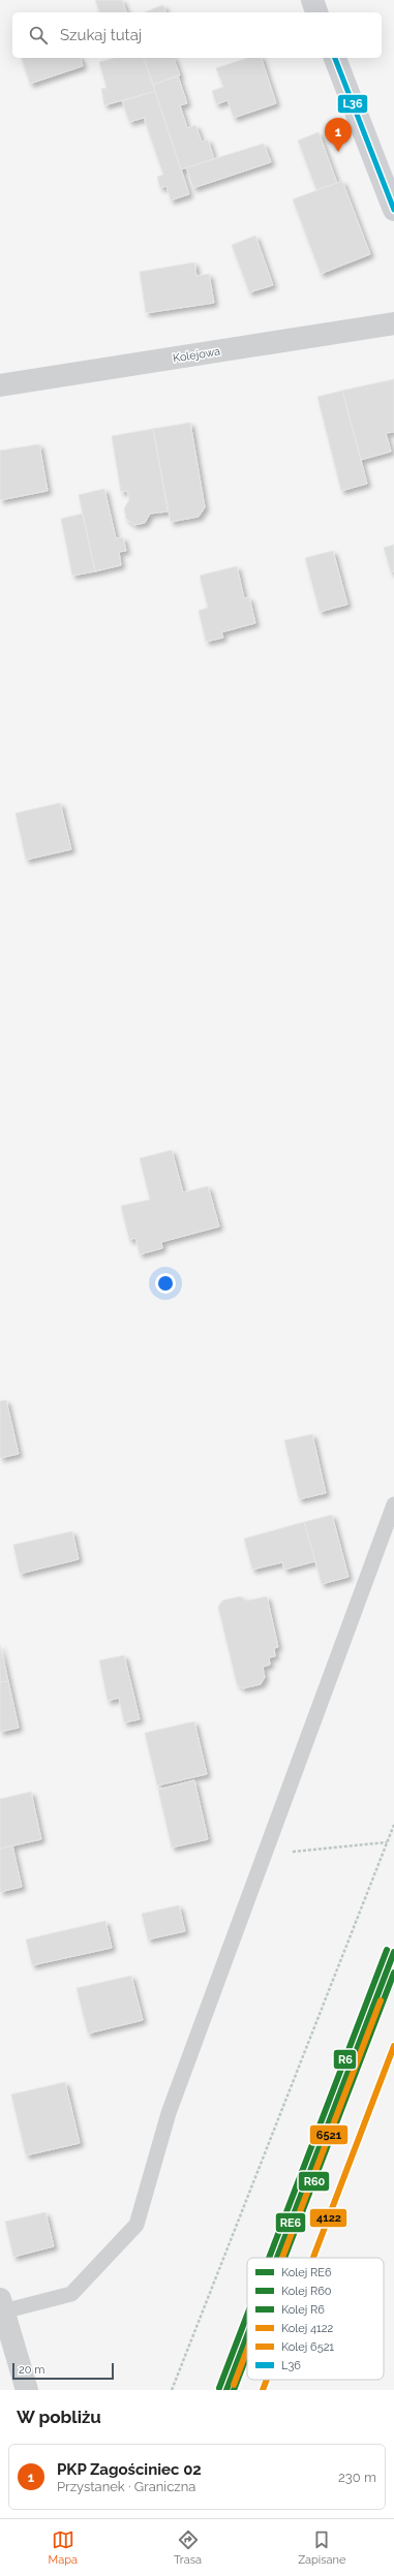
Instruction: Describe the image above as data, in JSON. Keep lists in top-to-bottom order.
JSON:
{
  "streets": {
    "street": ["Kolejowa"]
  },
  "lines": [
    "transit line L36",
    "rail line R6",
    "rail line RE6",
    "rail line R60",
    "rail line 6521",
    "rail line 4122"
  ],
  "legend": [
    "Kolej RE6",
    "Kolej R60",
    "Kolej R6",
    "Kolej 4122",
    "Kolej 6521",
    "L36"
  ],
  "scale_bar": "20 m",
  "page": {
    "search": "Szukaj tutaj",
    "pins": "1",
    "scale": "20 m",
    "heading": "W pobliżu",
    "list": [
      {
        "mark": "1",
        "name": "PKP Zagościniec 02",
        "note": "Przystanek · Graniczna",
        "value": "230 m"
      }
    ],
    "nav": ["Mapa", "Trasa", "Zapisane"]
  }
}
